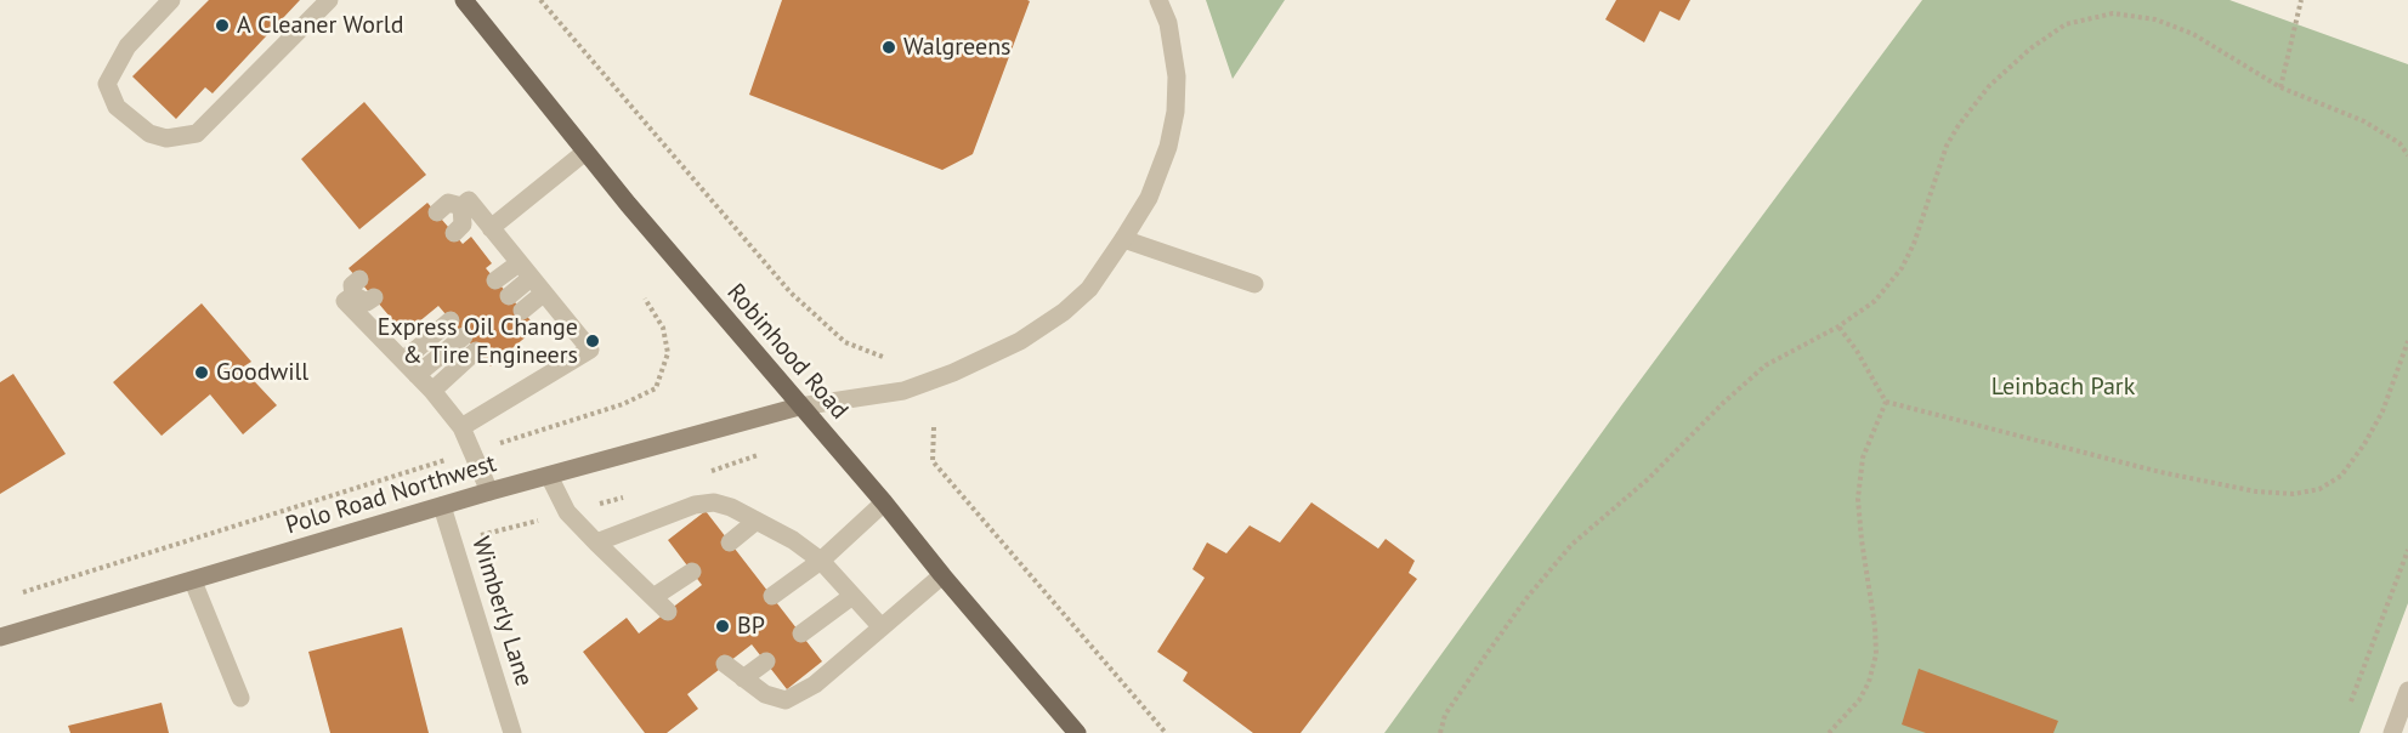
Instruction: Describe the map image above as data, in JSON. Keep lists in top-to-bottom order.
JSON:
{
  "streets": {
    "main road": ["Robinhood Road"],
    "street": ["Polo Road Northwest", "Wimberly Lane"]
  },
  "crossings": [
    ["Robinhood Road", "Polo Road Northwest"],
    ["Polo Road Northwest", "Wimberly Lane"]
  ],
  "parks": ["Leinbach Park"],
  "places": [
    "A Cleaner World",
    "Walgreens",
    "Express Oil Change & Tire Engineers",
    "Goodwill",
    "BP"
  ]
}
